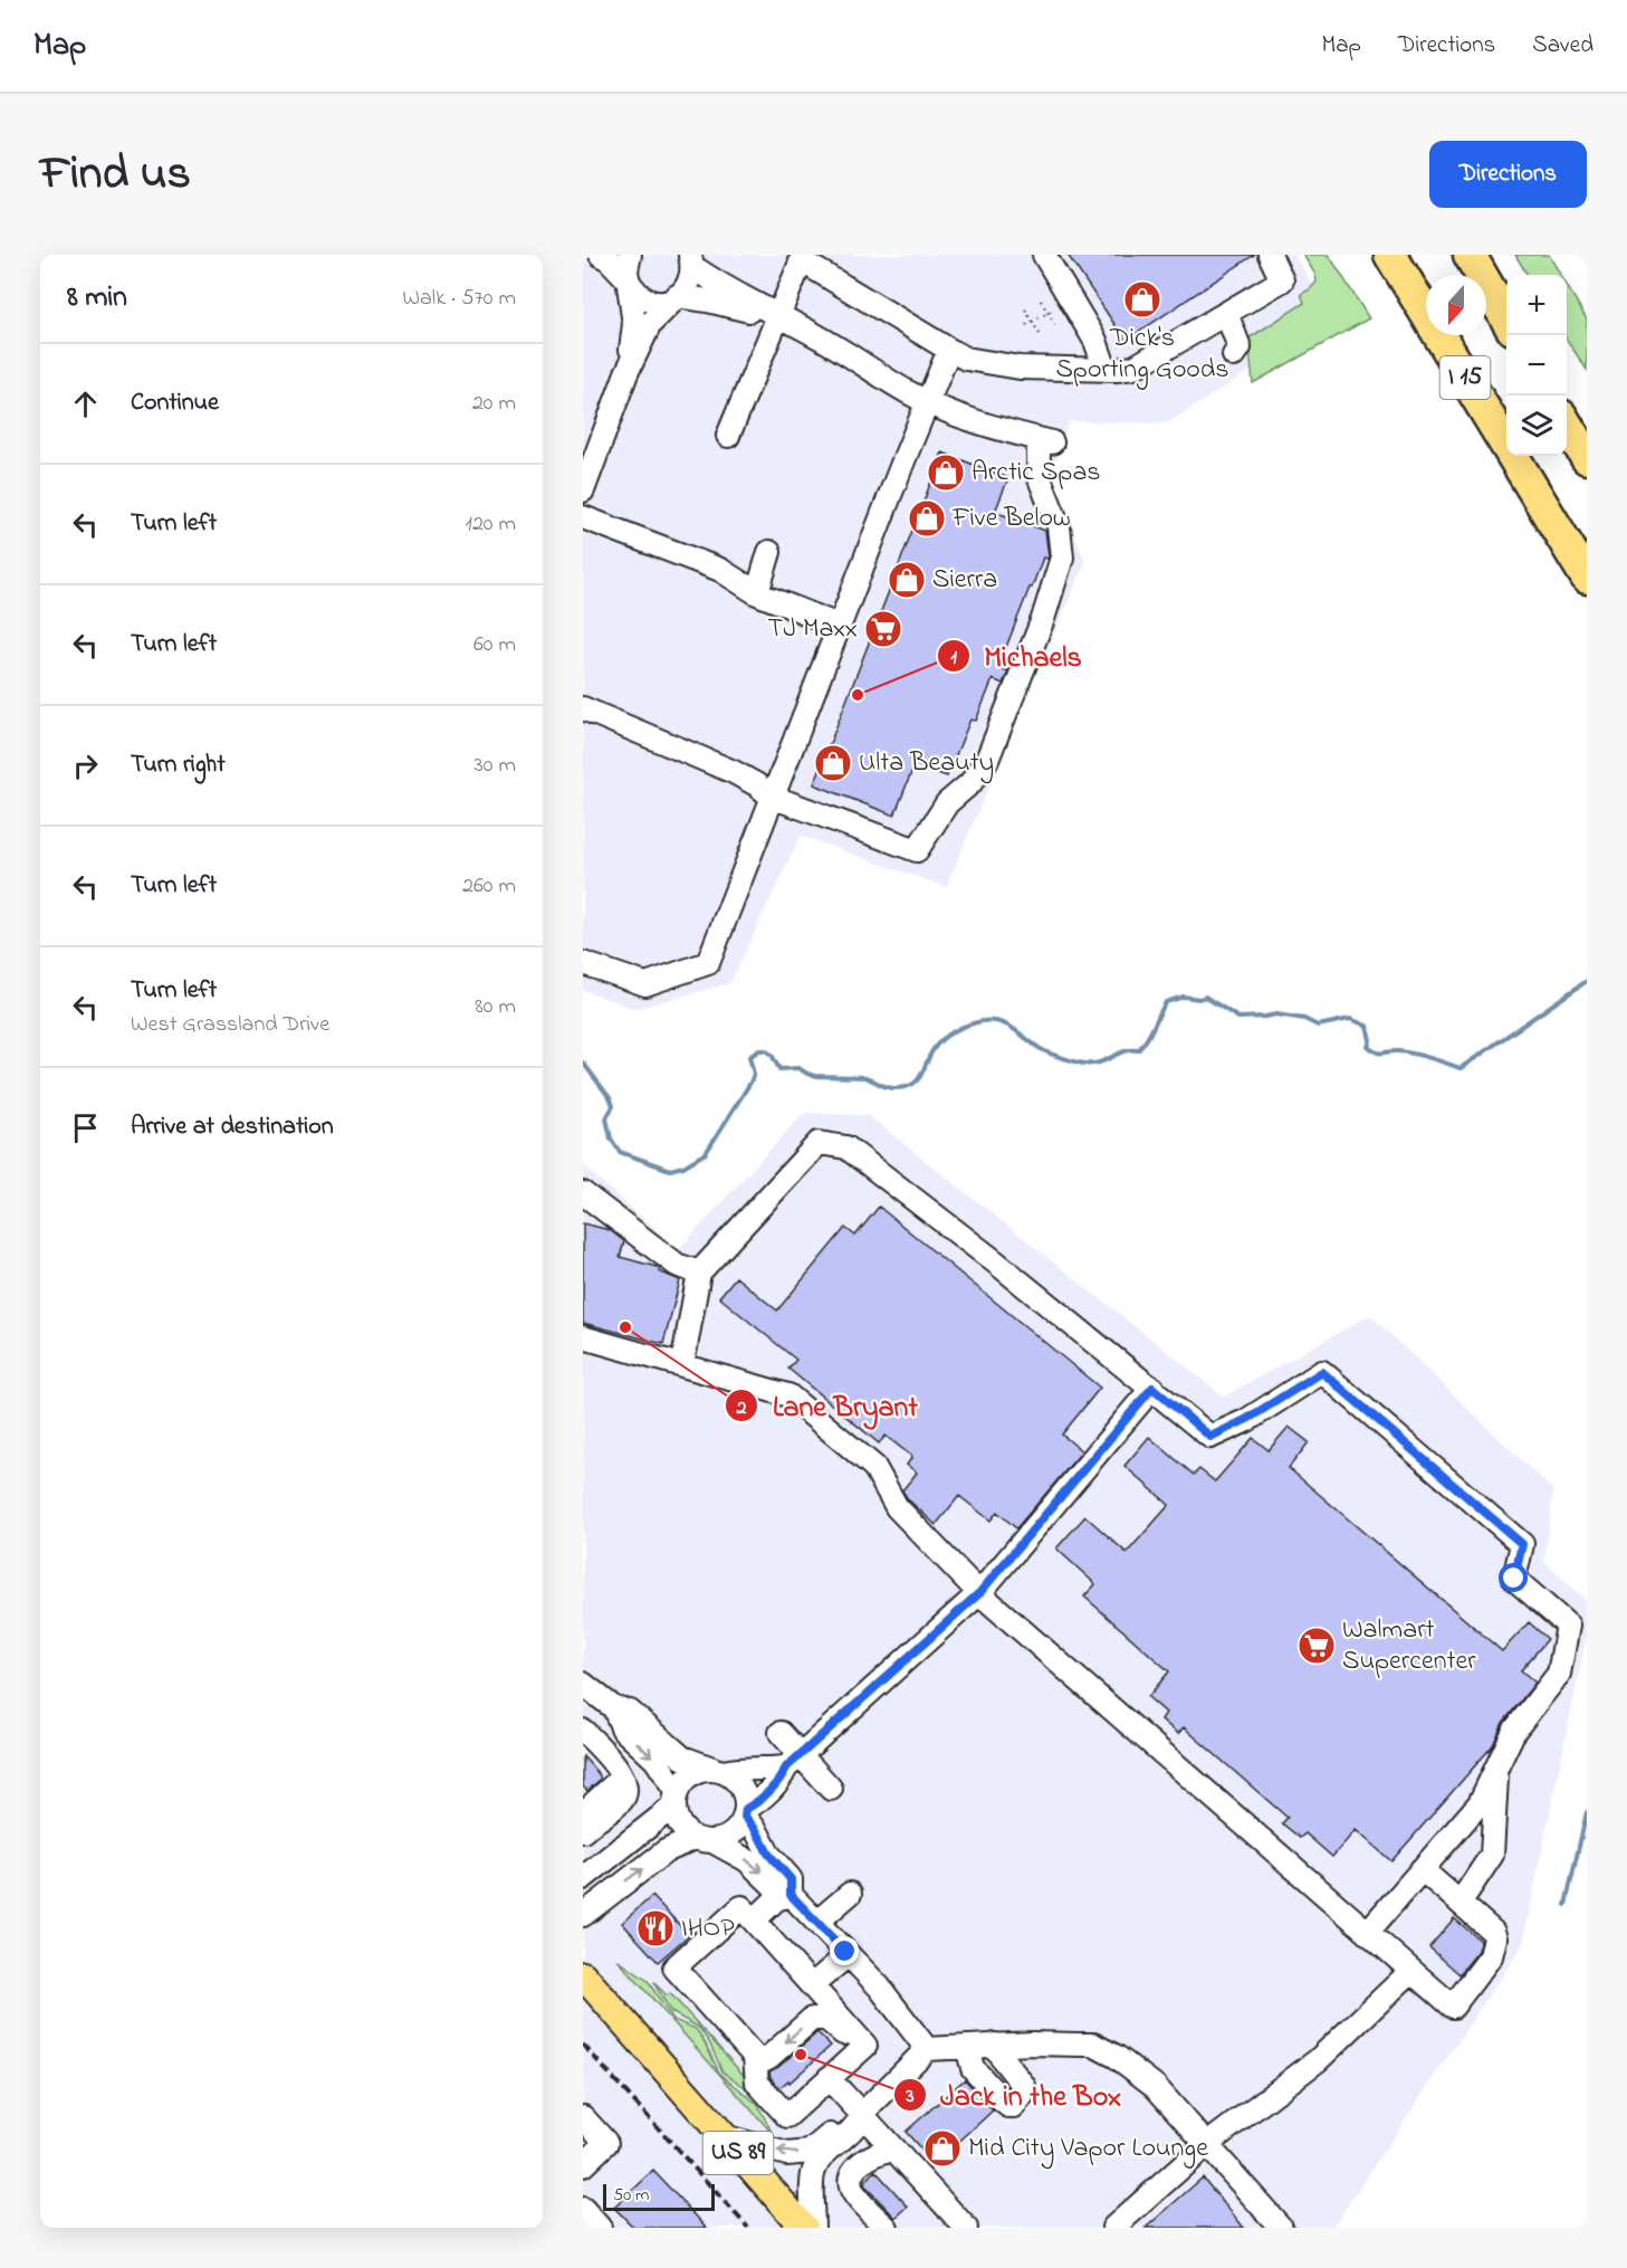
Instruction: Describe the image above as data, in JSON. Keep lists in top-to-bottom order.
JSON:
{
  "streets": {
    "highway": ["I 15"],
    "main road": ["US 89"]
  },
  "places": {
    "shop": [
      "Dick's Sporting Goods",
      "Arctic Spas",
      "Five Below",
      "Sierra",
      "Ulta Beauty",
      "Mid City Vapor Lounge"
    ],
    "supermarket": ["TJ Maxx", "Walmart Supercenter"],
    "other": ["Michaels", "Lane Bryant", "Jack in the Box"],
    "restaurant": ["IHOP"]
  },
  "scale_bar": "50 m",
  "north": "bottom",
  "page": {
    "header": "Map",
    "nav": ["Map", "Directions", "Saved"],
    "title": "Find us",
    "buttons": "Directions",
    "heading": ["8 min", "Walk · 570 m"],
    "map_buttons": ["+", "−"],
    "list": [
      ["Continue", "20 m"],
      ["Turn left", "120 m"],
      ["Turn left", "60 m"],
      ["Turn right", "30 m"],
      ["Turn left", "260 m"],
      ["Turn left", "West Grassland Drive", "80 m"],
      "Arrive at destination"
    ],
    "scale": "50 m"
  }
}
